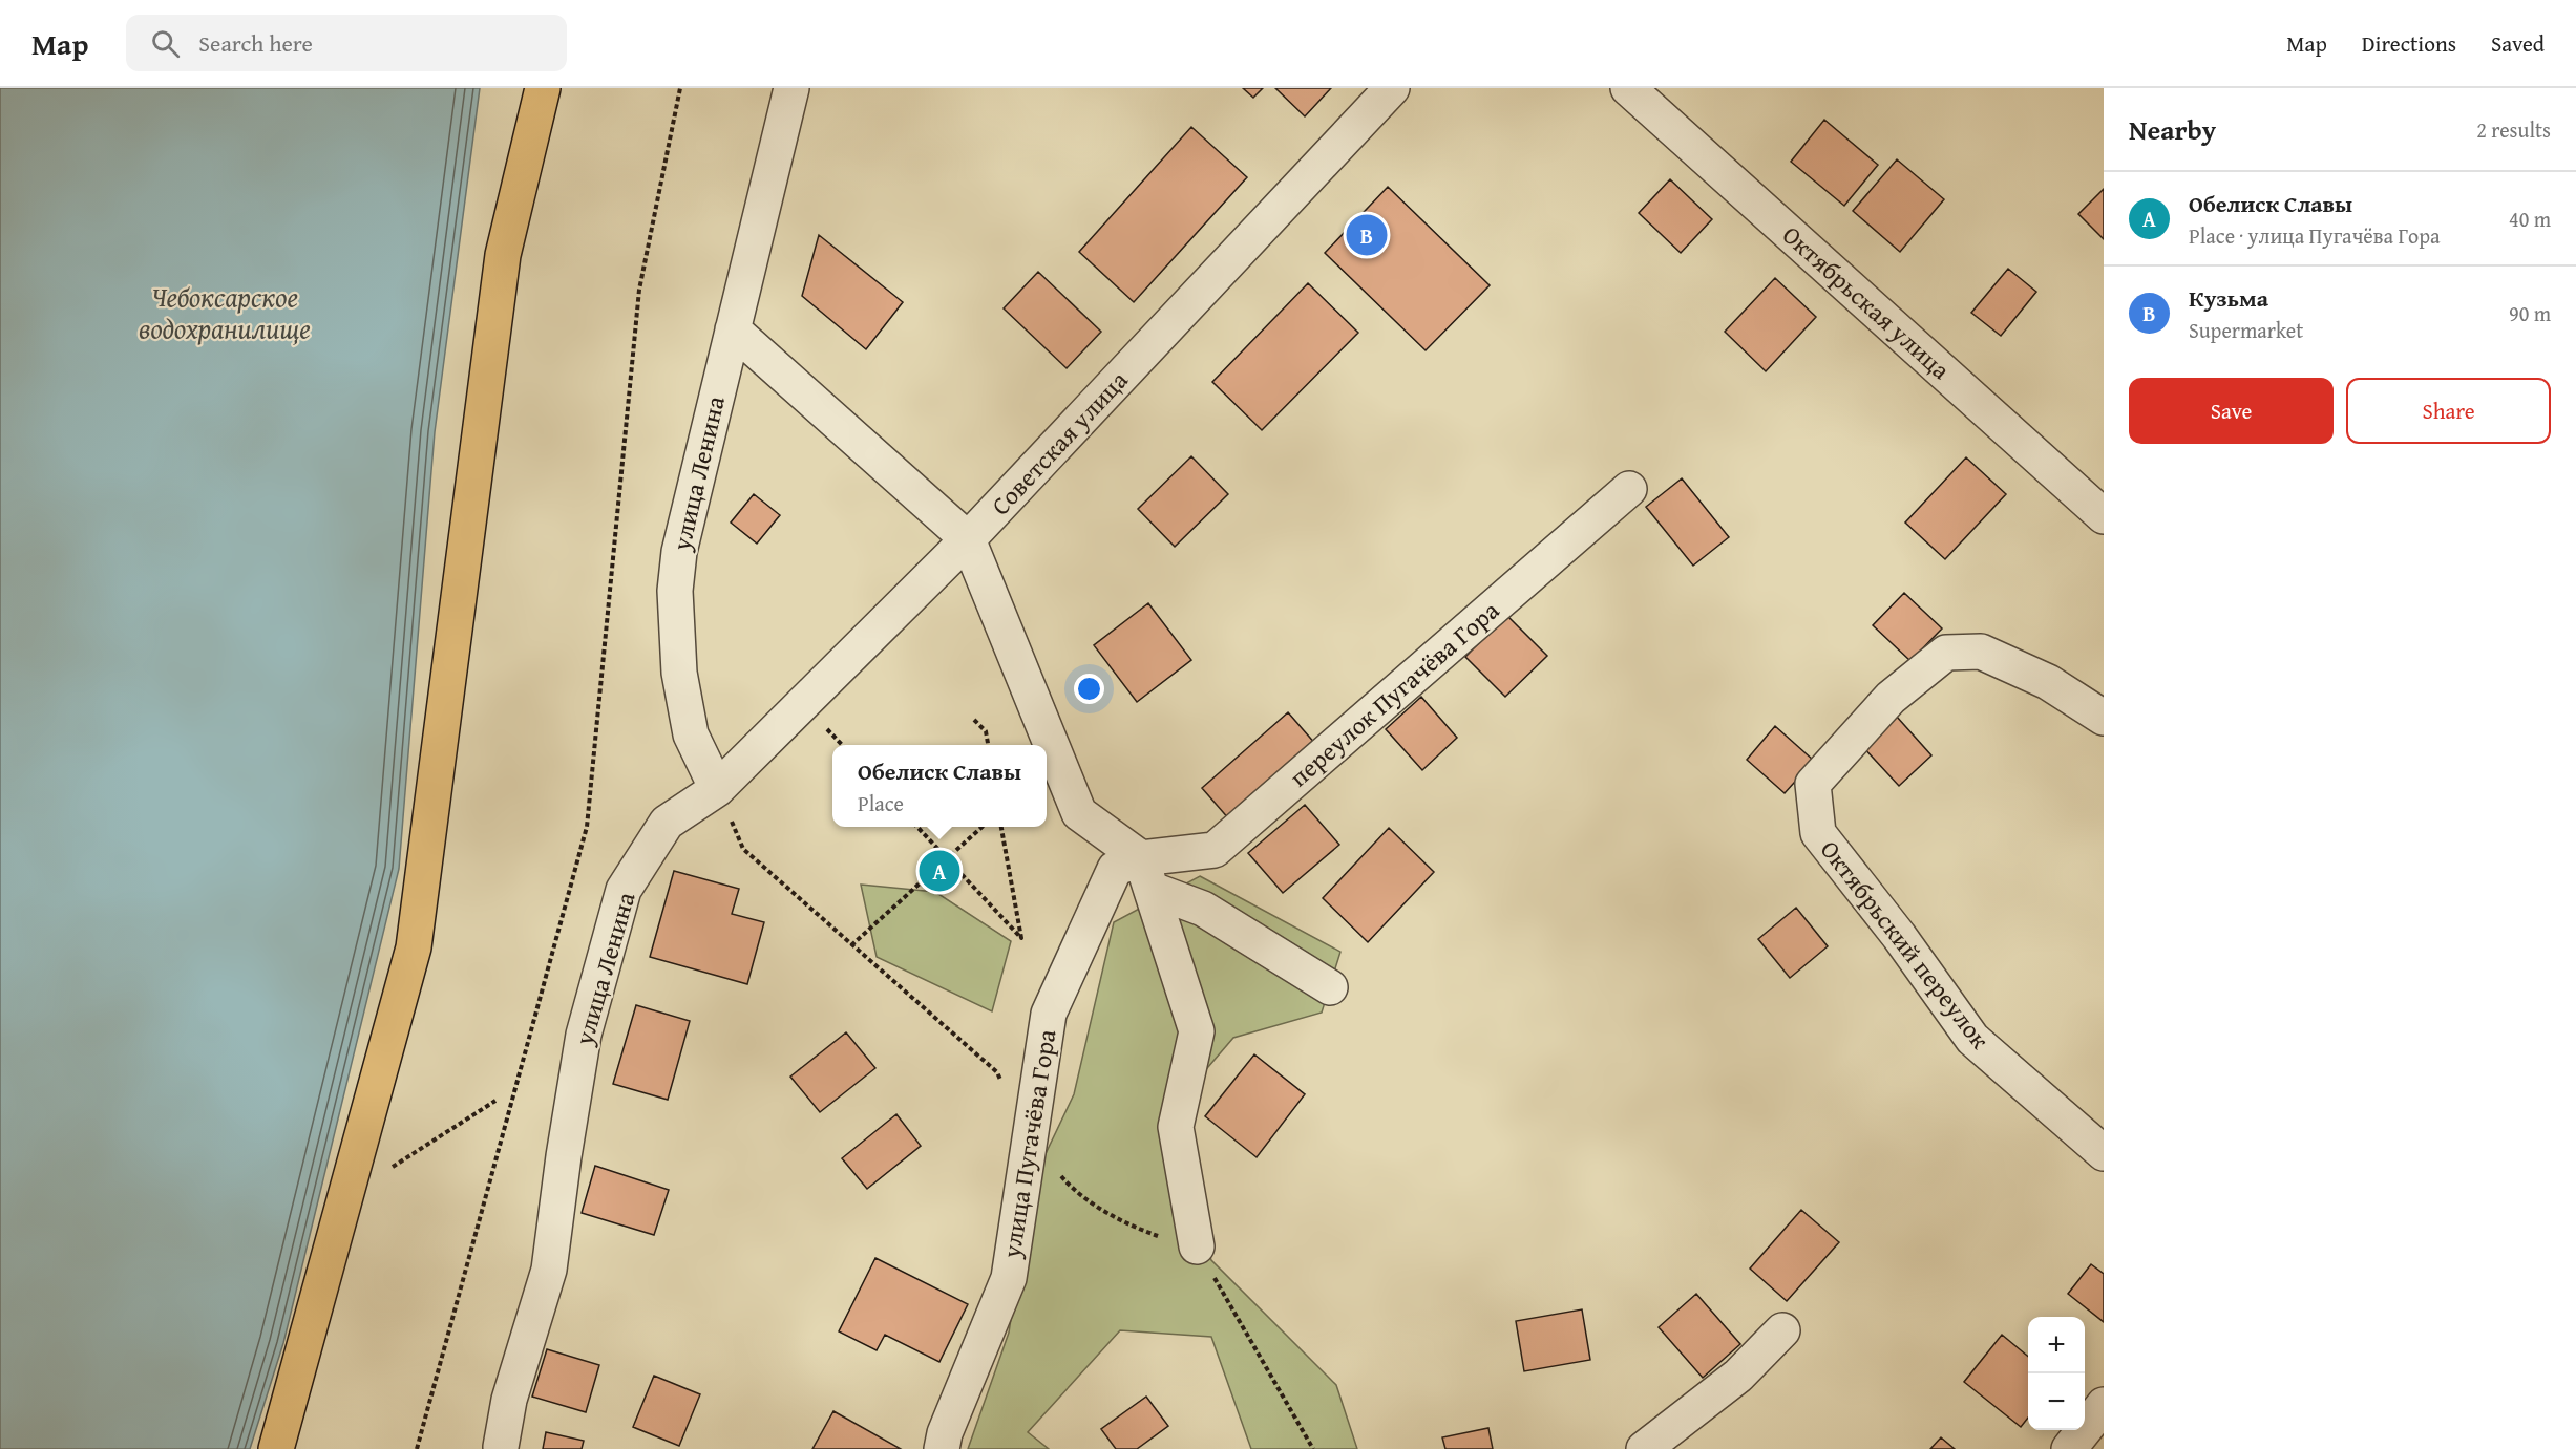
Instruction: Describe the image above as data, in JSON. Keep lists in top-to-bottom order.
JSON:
{
  "streets": {
    "street": [
      "Октябрьская улица",
      "Советская улица",
      "улица Ленина",
      "переулок Пугачёва Гора",
      "Октябрьский переулок",
      "улица Пугачёва Гора"
    ]
  },
  "crossings": [
    ["Советская улица", "улица Ленина"],
    ["переулок Пугачёва Гора", "улица Пугачёва Гора"]
  ],
  "water": ["Чебоксарское водохранилище"],
  "page": {
    "header": "Map",
    "search": "Search here",
    "nav": ["Map", "Directions", "Saved"],
    "heading": ["Nearby", "2 results"],
    "list": [
      {
        "mark": "A",
        "name": "Обелиск Славы",
        "note": "Place · улица Пугачёва Гора",
        "value": "40 m"
      },
      {
        "mark": "B",
        "name": "Кузьма",
        "note": "Supermarket",
        "value": "90 m"
      }
    ],
    "pins": ["B", "A"],
    "buttons": ["Save", "Share"],
    "popup": ["Обелиск Славы", "Place"],
    "map_buttons": ["+", "−"]
  }
}
